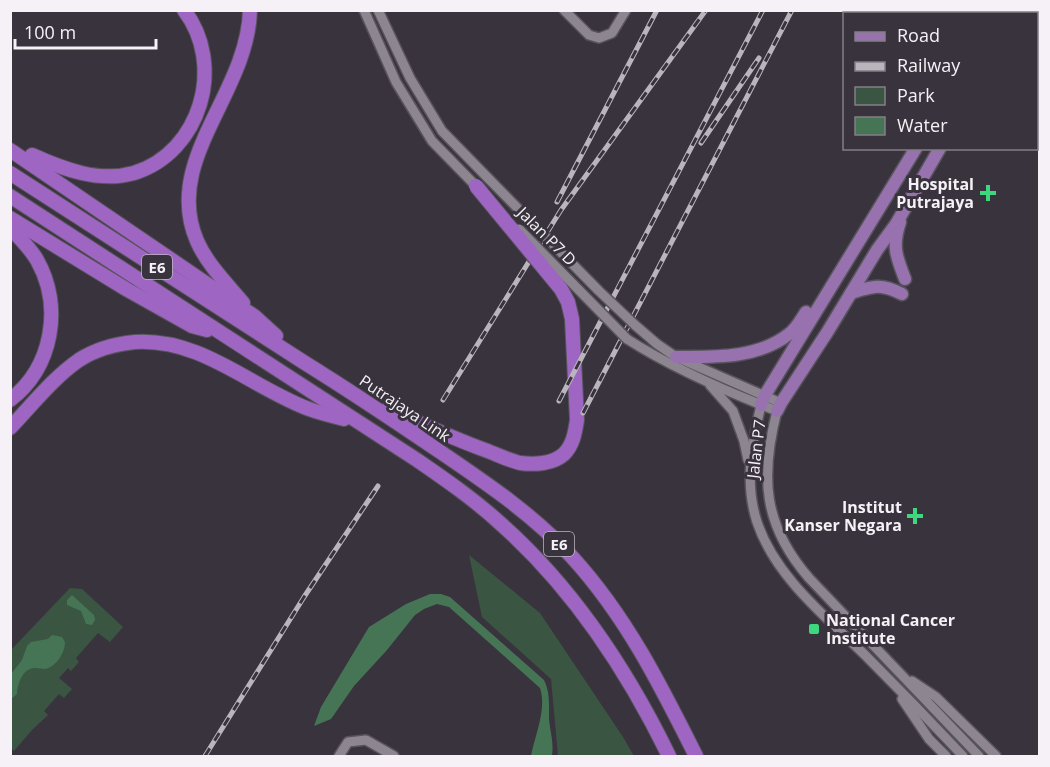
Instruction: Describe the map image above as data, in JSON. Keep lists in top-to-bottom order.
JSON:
{
  "streets": {
    "highway": ["E6", "Putrajaya Link"],
    "main road": ["Jalan P7"],
    "street": ["Jalan P7 D"]
  },
  "crossings": [
    ["Jalan P7 D", "Jalan P7"]
  ],
  "places": {
    "health": ["Hospital Putrajaya", "Institut Kanser Negara"],
    "transit": ["National Cancer Institute"]
  },
  "legend": [
    "Road",
    "Railway",
    "Park",
    "Water"
  ],
  "scale_bar": "100 m"
}
